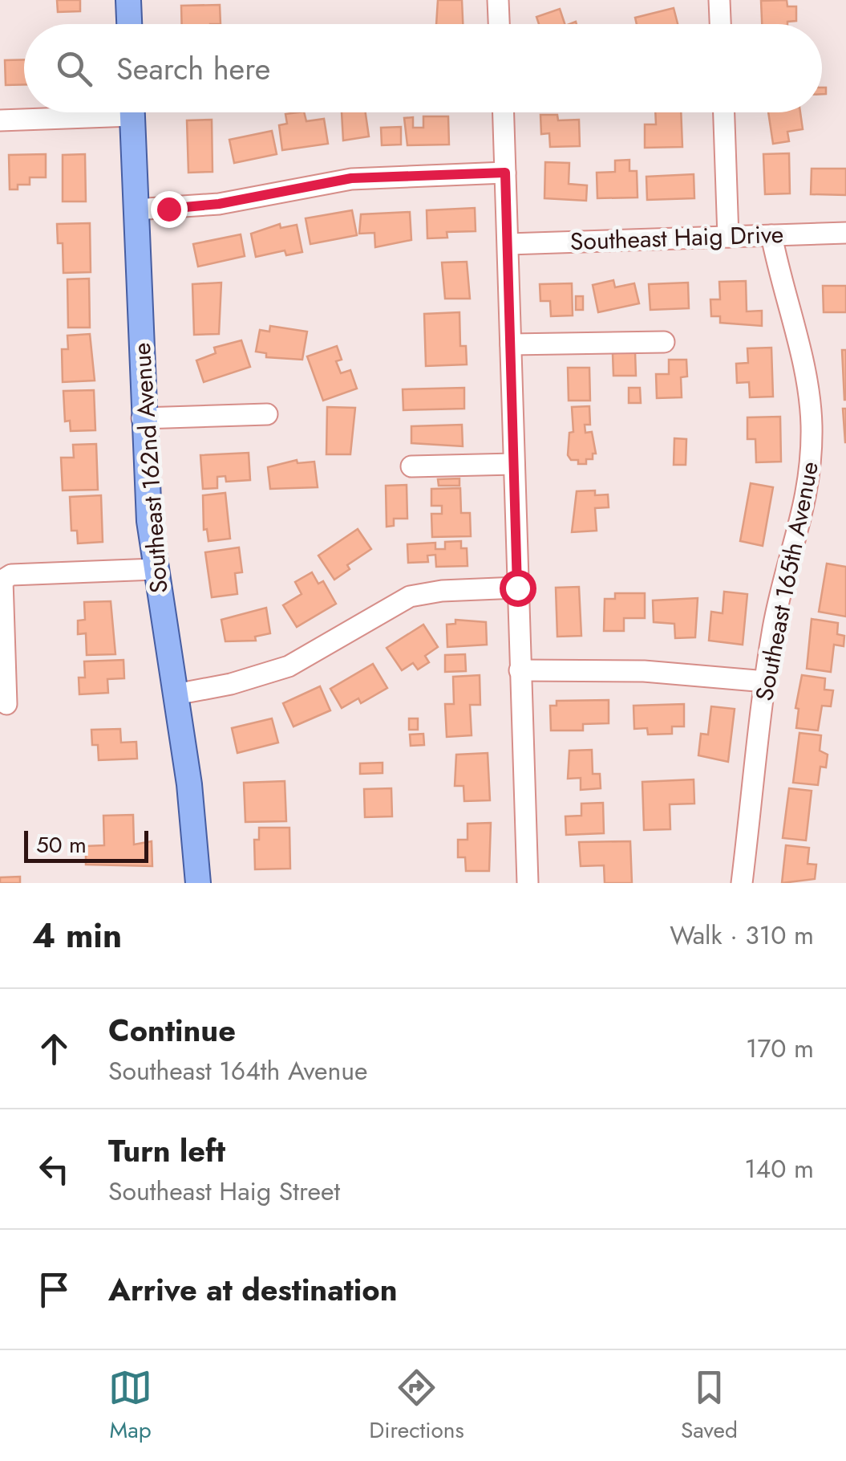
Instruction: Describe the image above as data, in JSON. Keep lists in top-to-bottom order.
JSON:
{
  "streets": {
    "main road": ["Southeast 162nd Avenue"],
    "street": ["Southeast Haig Drive", "Southeast 165th Avenue"]
  },
  "crossings": [
    ["Southeast Haig Drive", "Southeast 165th Avenue"]
  ],
  "scale_bar": "50 m",
  "page": {
    "search": "Search here",
    "scale": "50 m",
    "heading": ["4 min", "Walk · 310 m"],
    "list": [
      ["Continue", "Southeast 164th Avenue", "170 m"],
      ["Turn left", "Southeast Haig Street", "140 m"],
      "Arrive at destination"
    ],
    "nav": ["Map", "Directions", "Saved"]
  }
}
